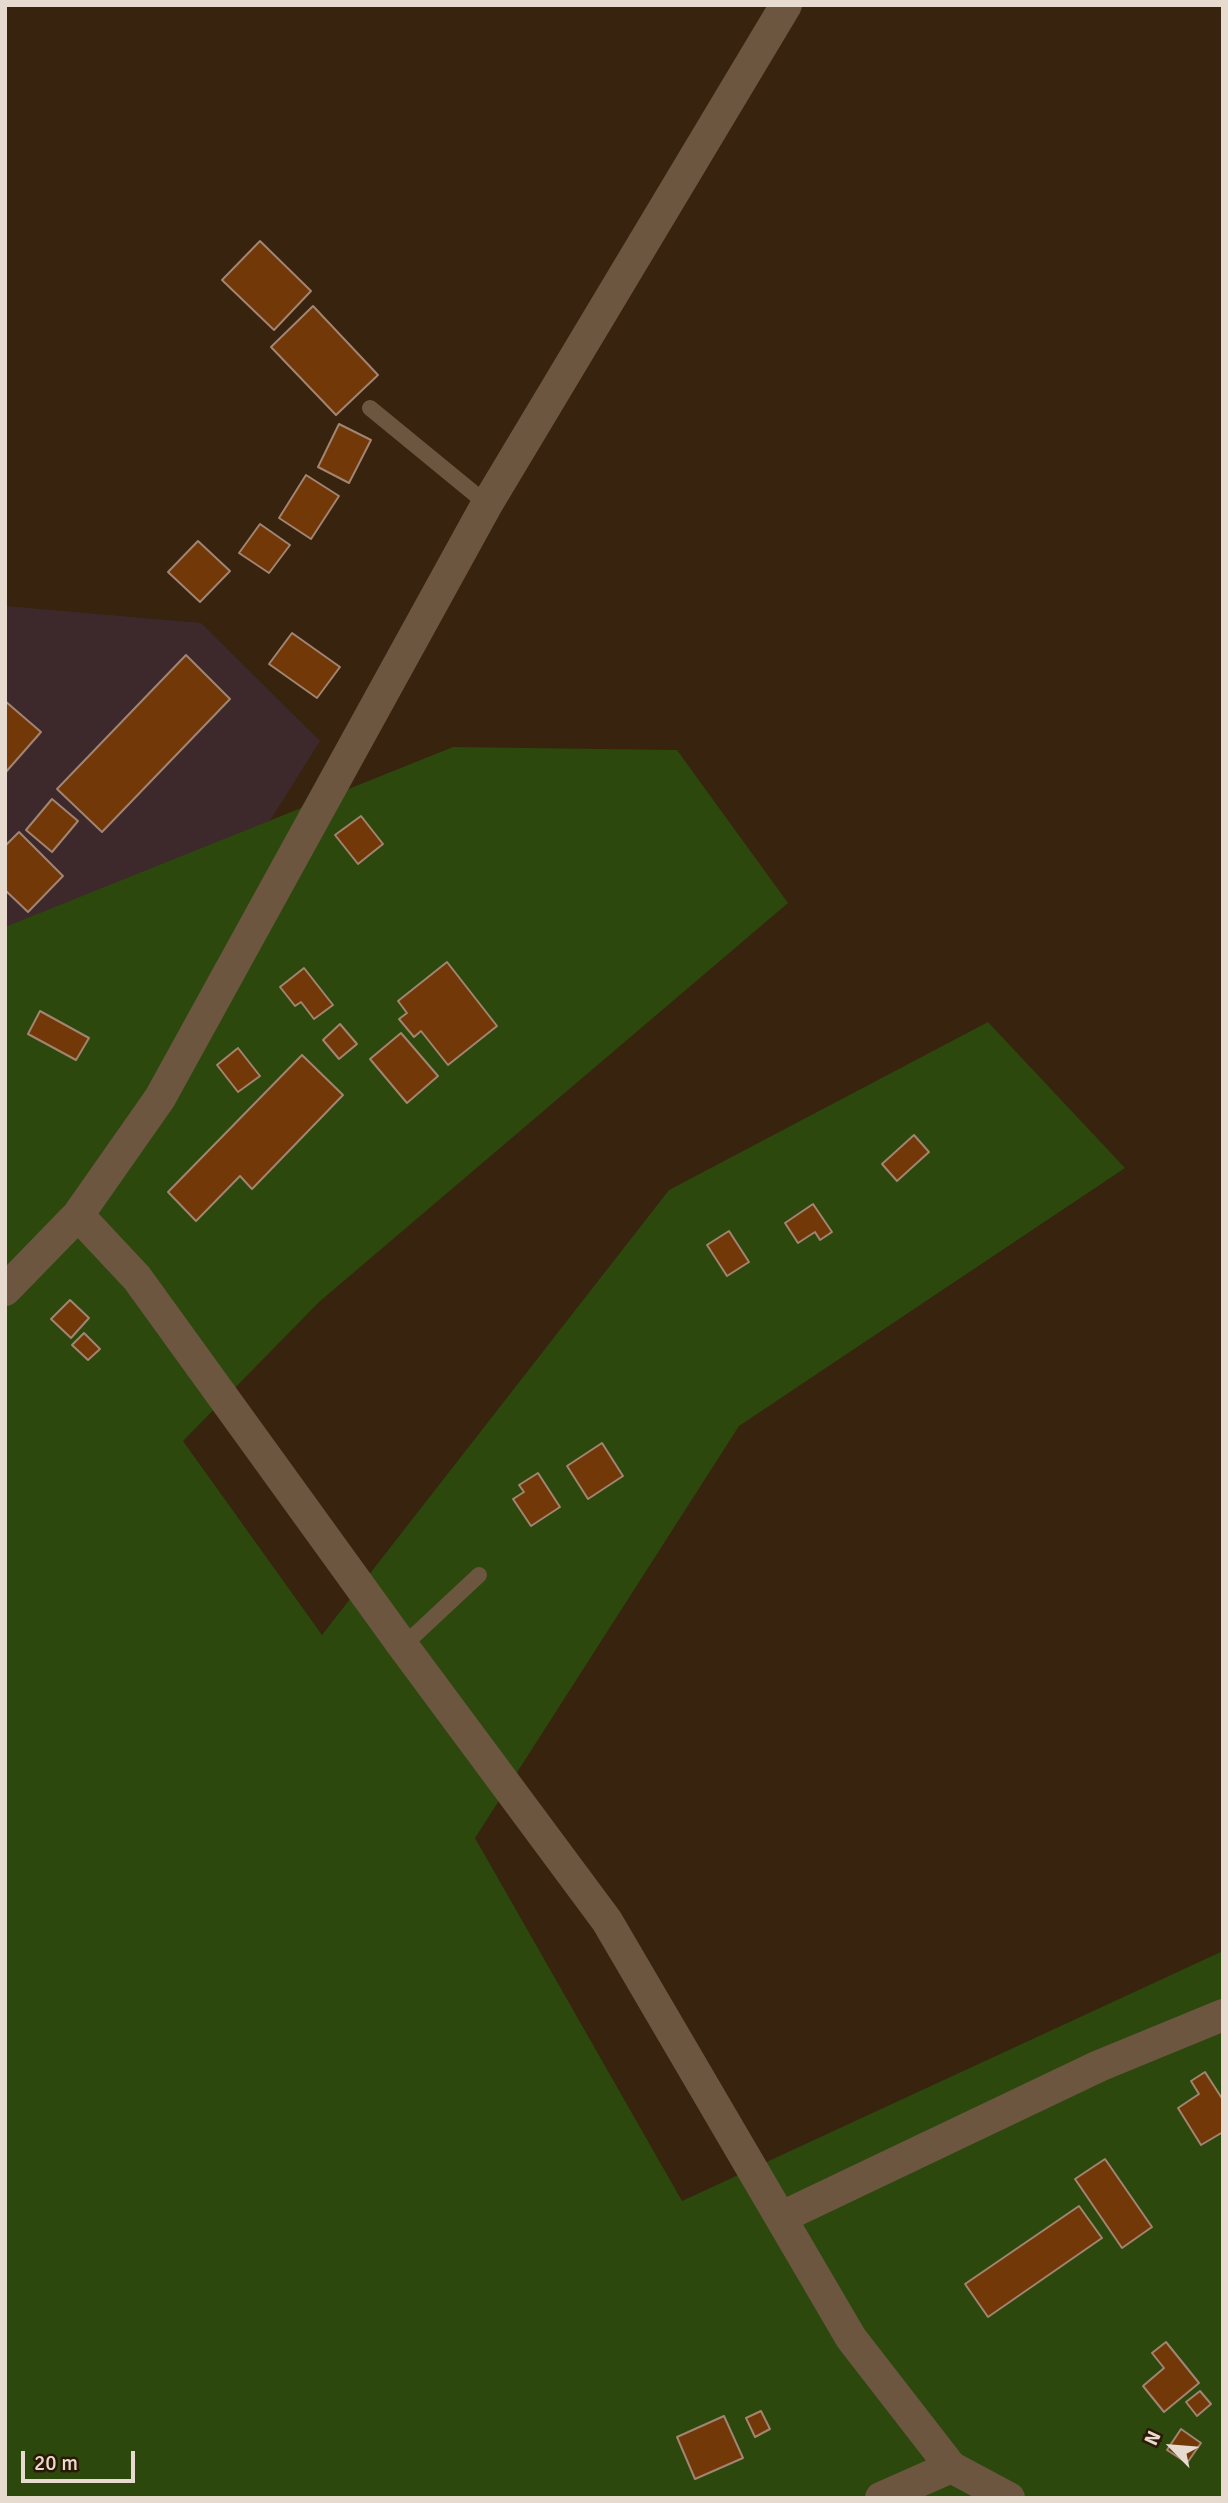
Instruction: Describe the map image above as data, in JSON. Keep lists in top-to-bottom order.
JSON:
{
  "scale_bar": "20 m",
  "north": "top left"
}
